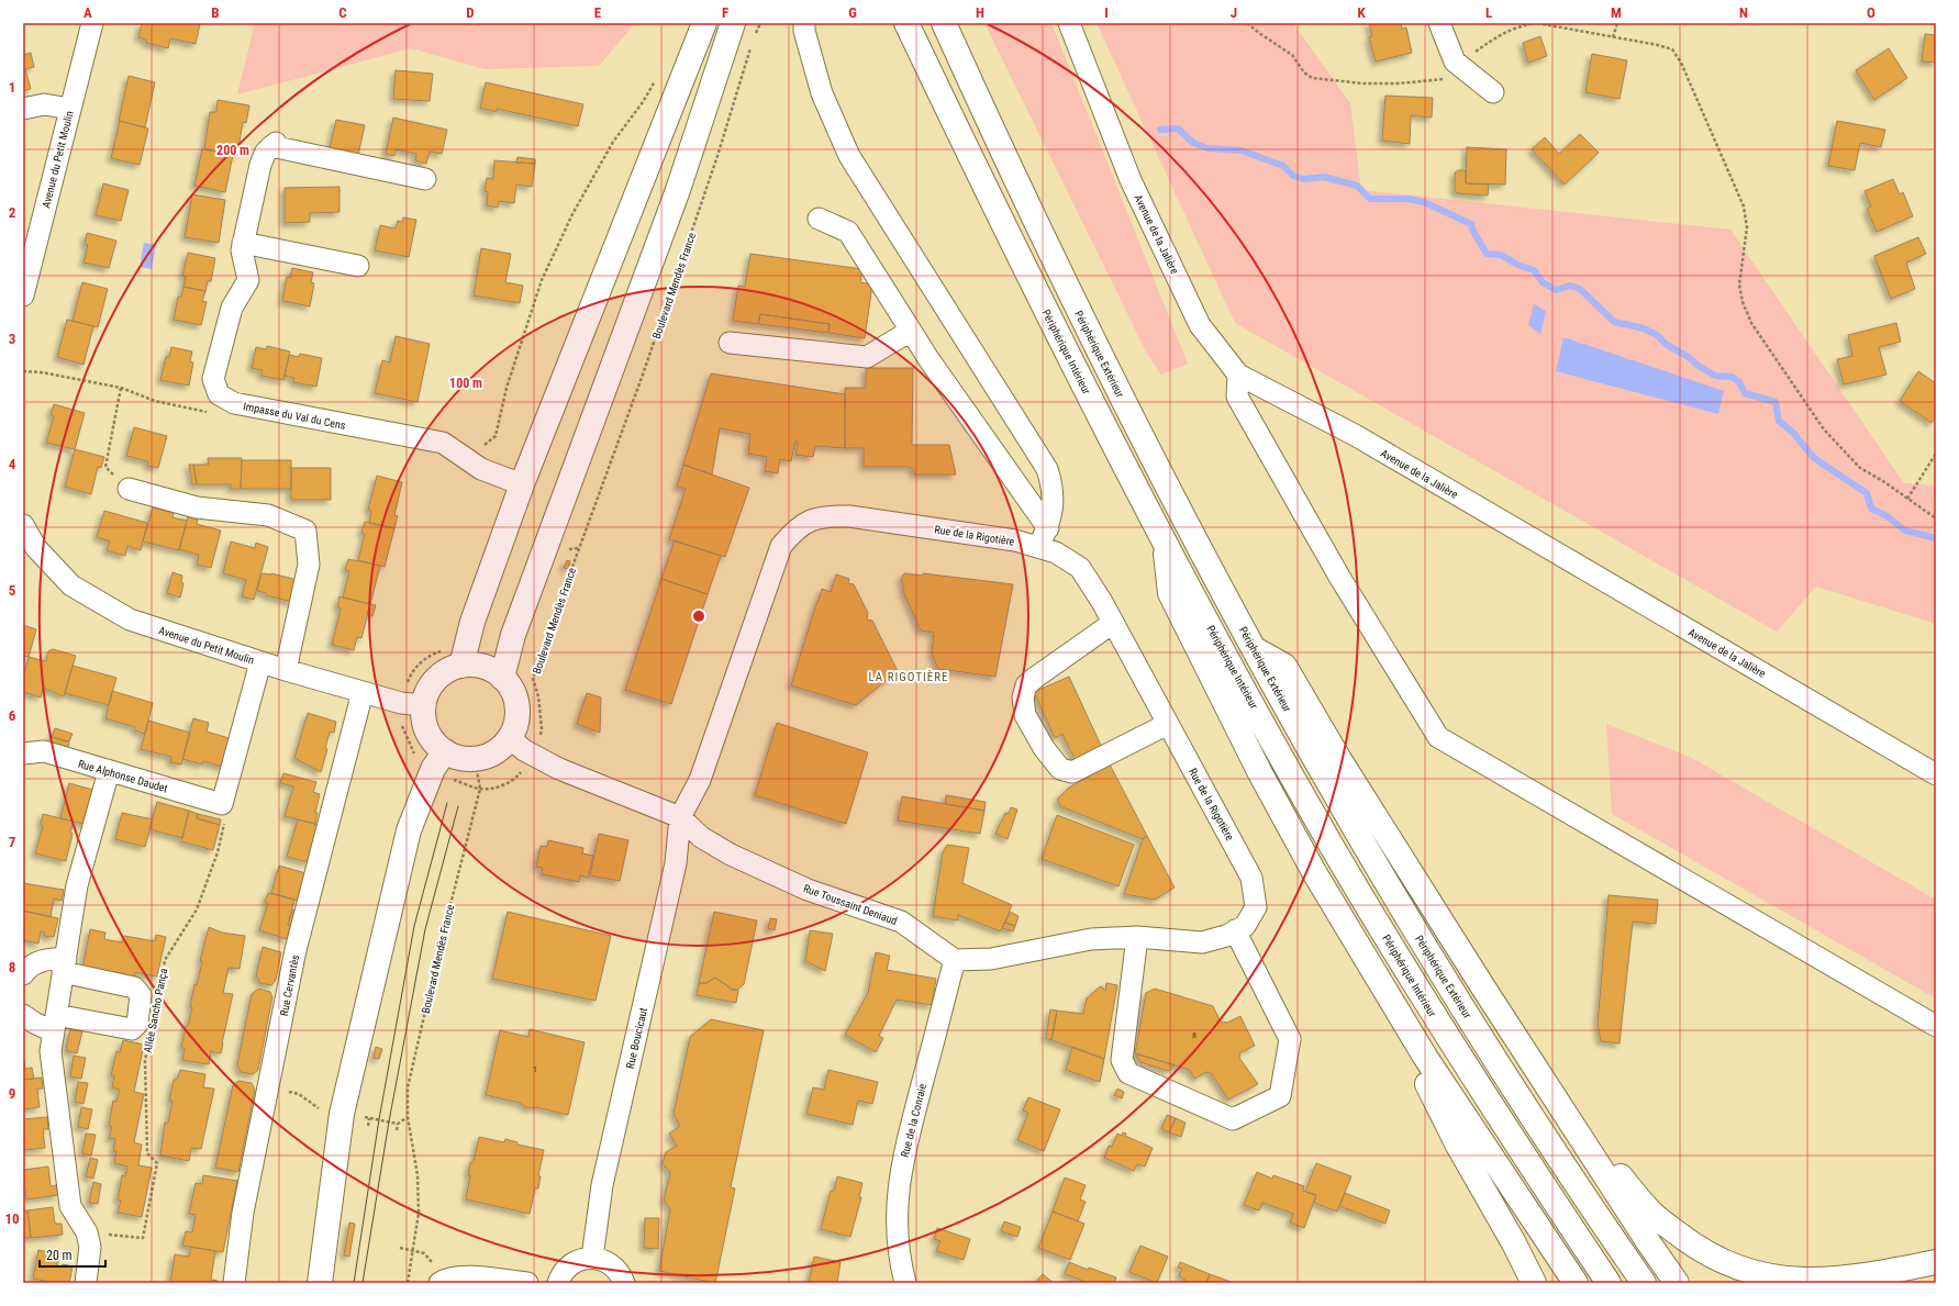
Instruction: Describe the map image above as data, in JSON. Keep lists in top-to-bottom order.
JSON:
{
  "streets": {
    "main road": ["Périphérique Intérieur", "Périphérique Extérieur"],
    "street": [
      "Avenue du Petit Moulin",
      "Avenue de la Jalière",
      "Impasse du Val du Cens",
      "Rue de la Rigotière",
      "Rue Alphonse Daudet",
      "Rue Toussaint Deniaud",
      "Rue Cervantès",
      "Rue Boucicaut",
      "Rue de la Conraie"
    ],
    "path": ["Boulevard Mendès France", "Allée Sancho Pança"]
  },
  "crossings": [
    ["Avenue du Petit Moulin", "Rue Toussaint Deniaud"],
    ["Avenue du Petit Moulin", "Rue Cervantès"],
    ["Boulevard Mendès France", "Rue Toussaint Deniaud"],
    ["Rue de la Rigotière", "Rue Toussaint Deniaud"],
    ["Rue de la Rigotière", "Rue Boucicaut"],
    ["Rue Alphonse Daudet", "Allée Sancho Pança"],
    ["Rue Toussaint Deniaud", "Rue Boucicaut"],
    ["Rue Toussaint Deniaud", "Rue de la Conraie"]
  ],
  "districts": ["LA RIGOTIÈRE"],
  "house_numbers": ["8", "1"],
  "scale_bar": "20 m",
  "grid": {
    "columns": [
      "A",
      "B",
      "C",
      "D",
      "E",
      "F",
      "G",
      "H",
      "I",
      "J",
      "K",
      "L",
      "M",
      "N",
      "O"
    ],
    "rows": [
      "1",
      "2",
      "3",
      "4",
      "5",
      "6",
      "7",
      "8",
      "9",
      "10"
    ]
  },
  "rings": ["200 m", "100 m"]
}
